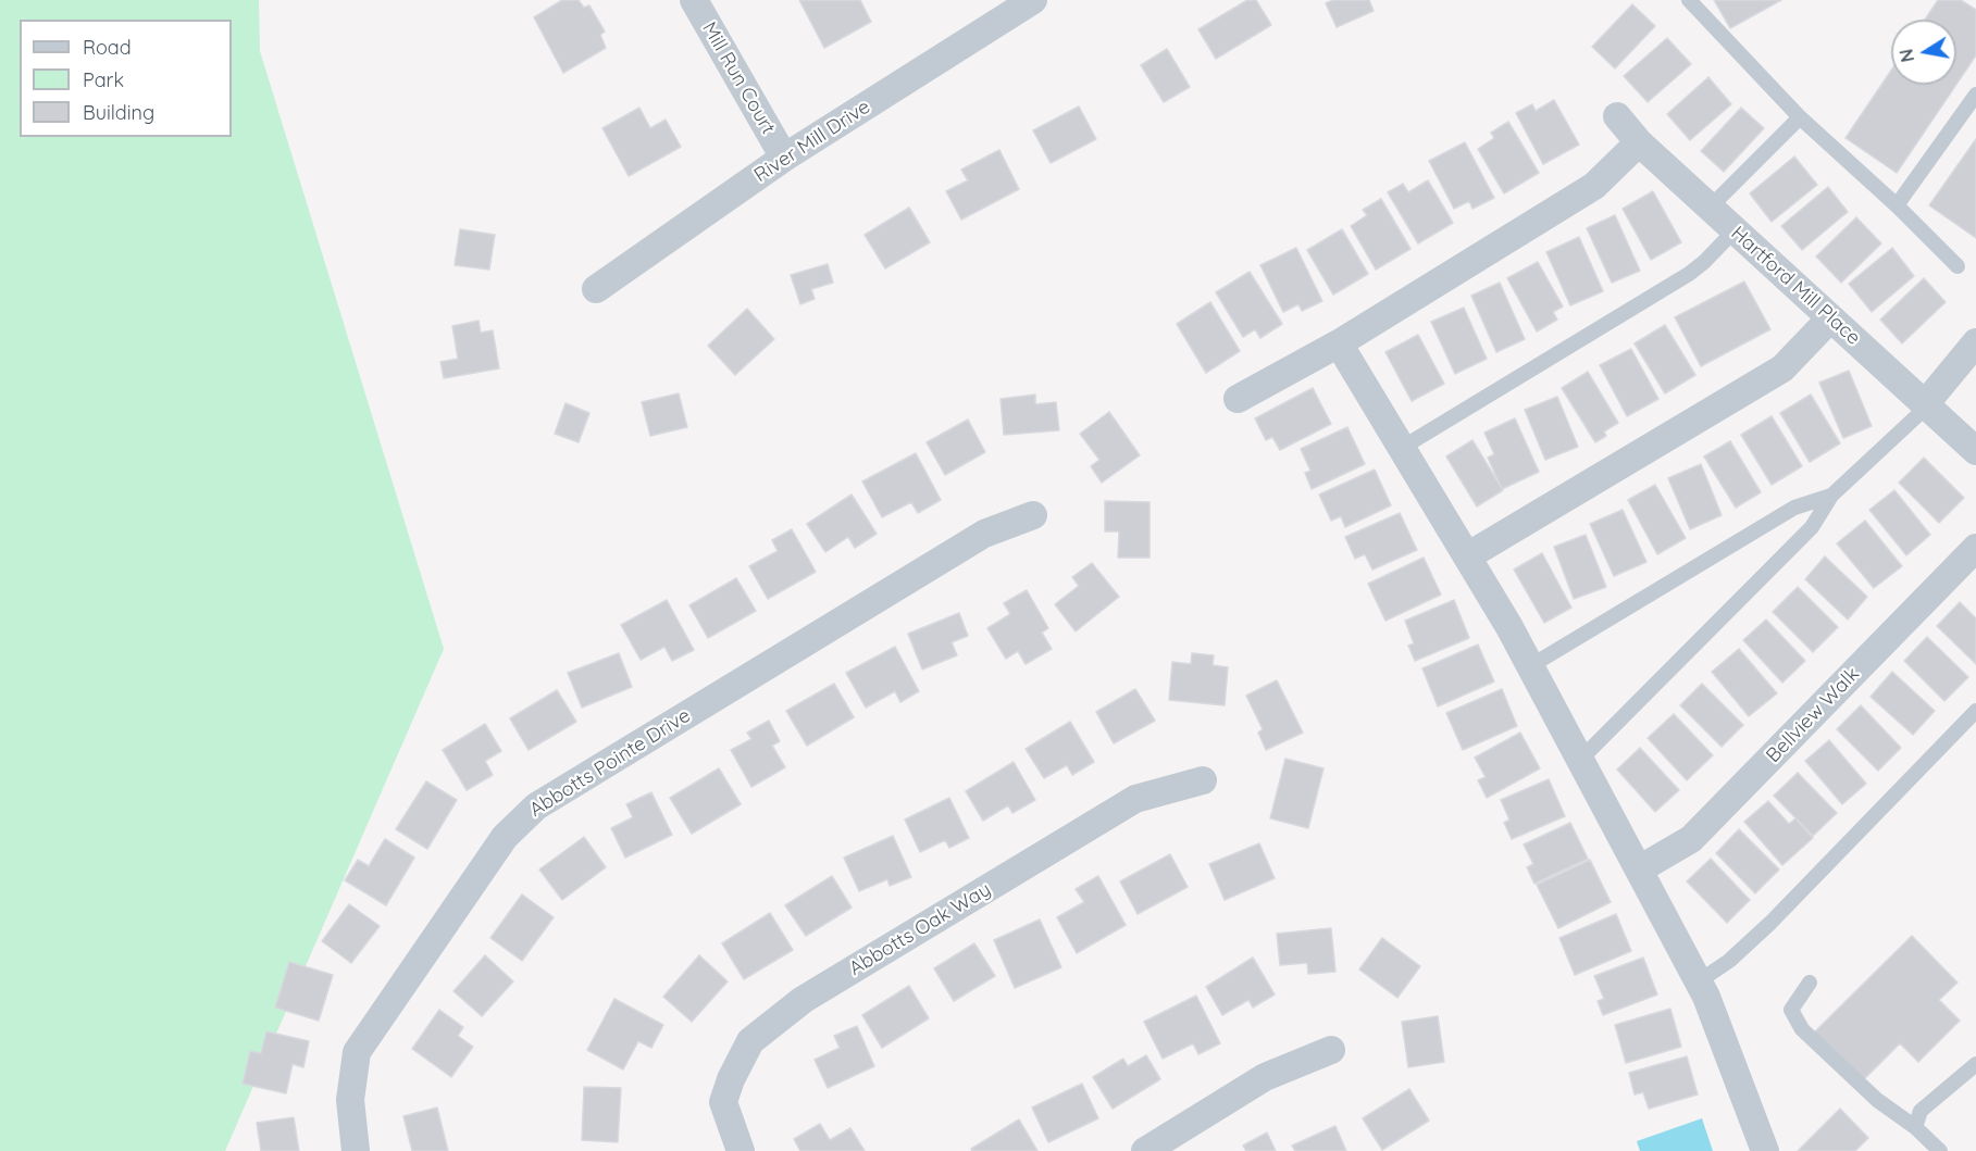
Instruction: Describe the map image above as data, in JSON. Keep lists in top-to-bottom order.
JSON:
{
  "streets": {
    "street": [
      "Mill Run Court",
      "River Mill Drive",
      "Hartford Mill Place",
      "Bellview Walk",
      "Abbotts Pointe Drive",
      "Abbotts Oak Way"
    ]
  },
  "crossings": [
    ["Mill Run Court", "River Mill Drive"]
  ],
  "legend": ["Road", "Park", "Building"],
  "north": "left"
}
